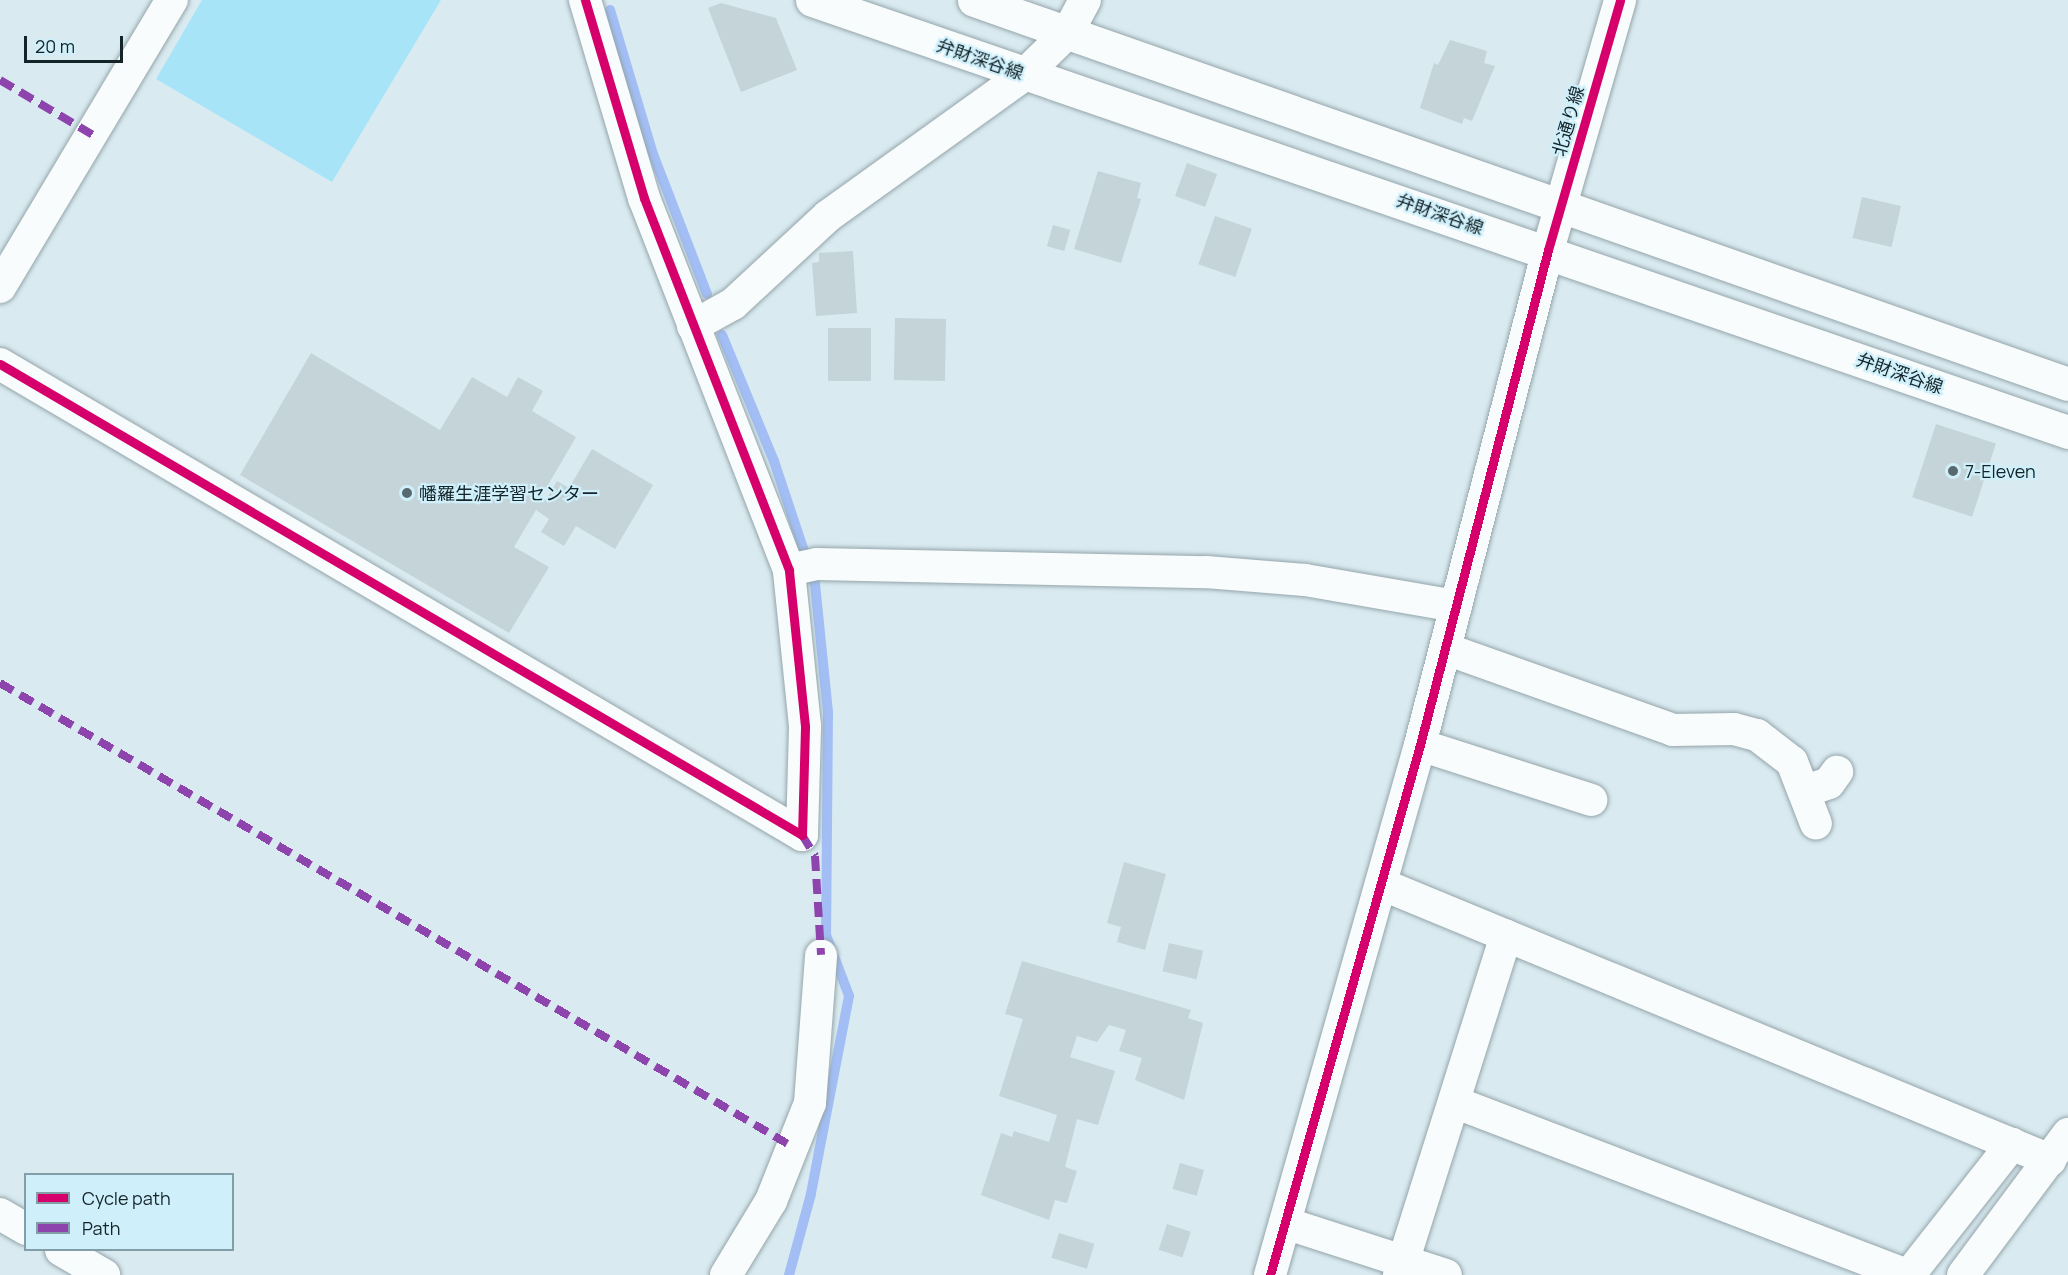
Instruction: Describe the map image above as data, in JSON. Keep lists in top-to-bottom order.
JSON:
{
  "streets": {
    "main road": ["弁財深谷線"],
    "street": ["北通り線"]
  },
  "crossings": [
    ["弁財深谷線", "北通り線"]
  ],
  "places": ["7-Eleven", "幡羅生涯学習センター"],
  "legend": ["Cycle path", "Path"],
  "scale_bar": "20 m"
}
